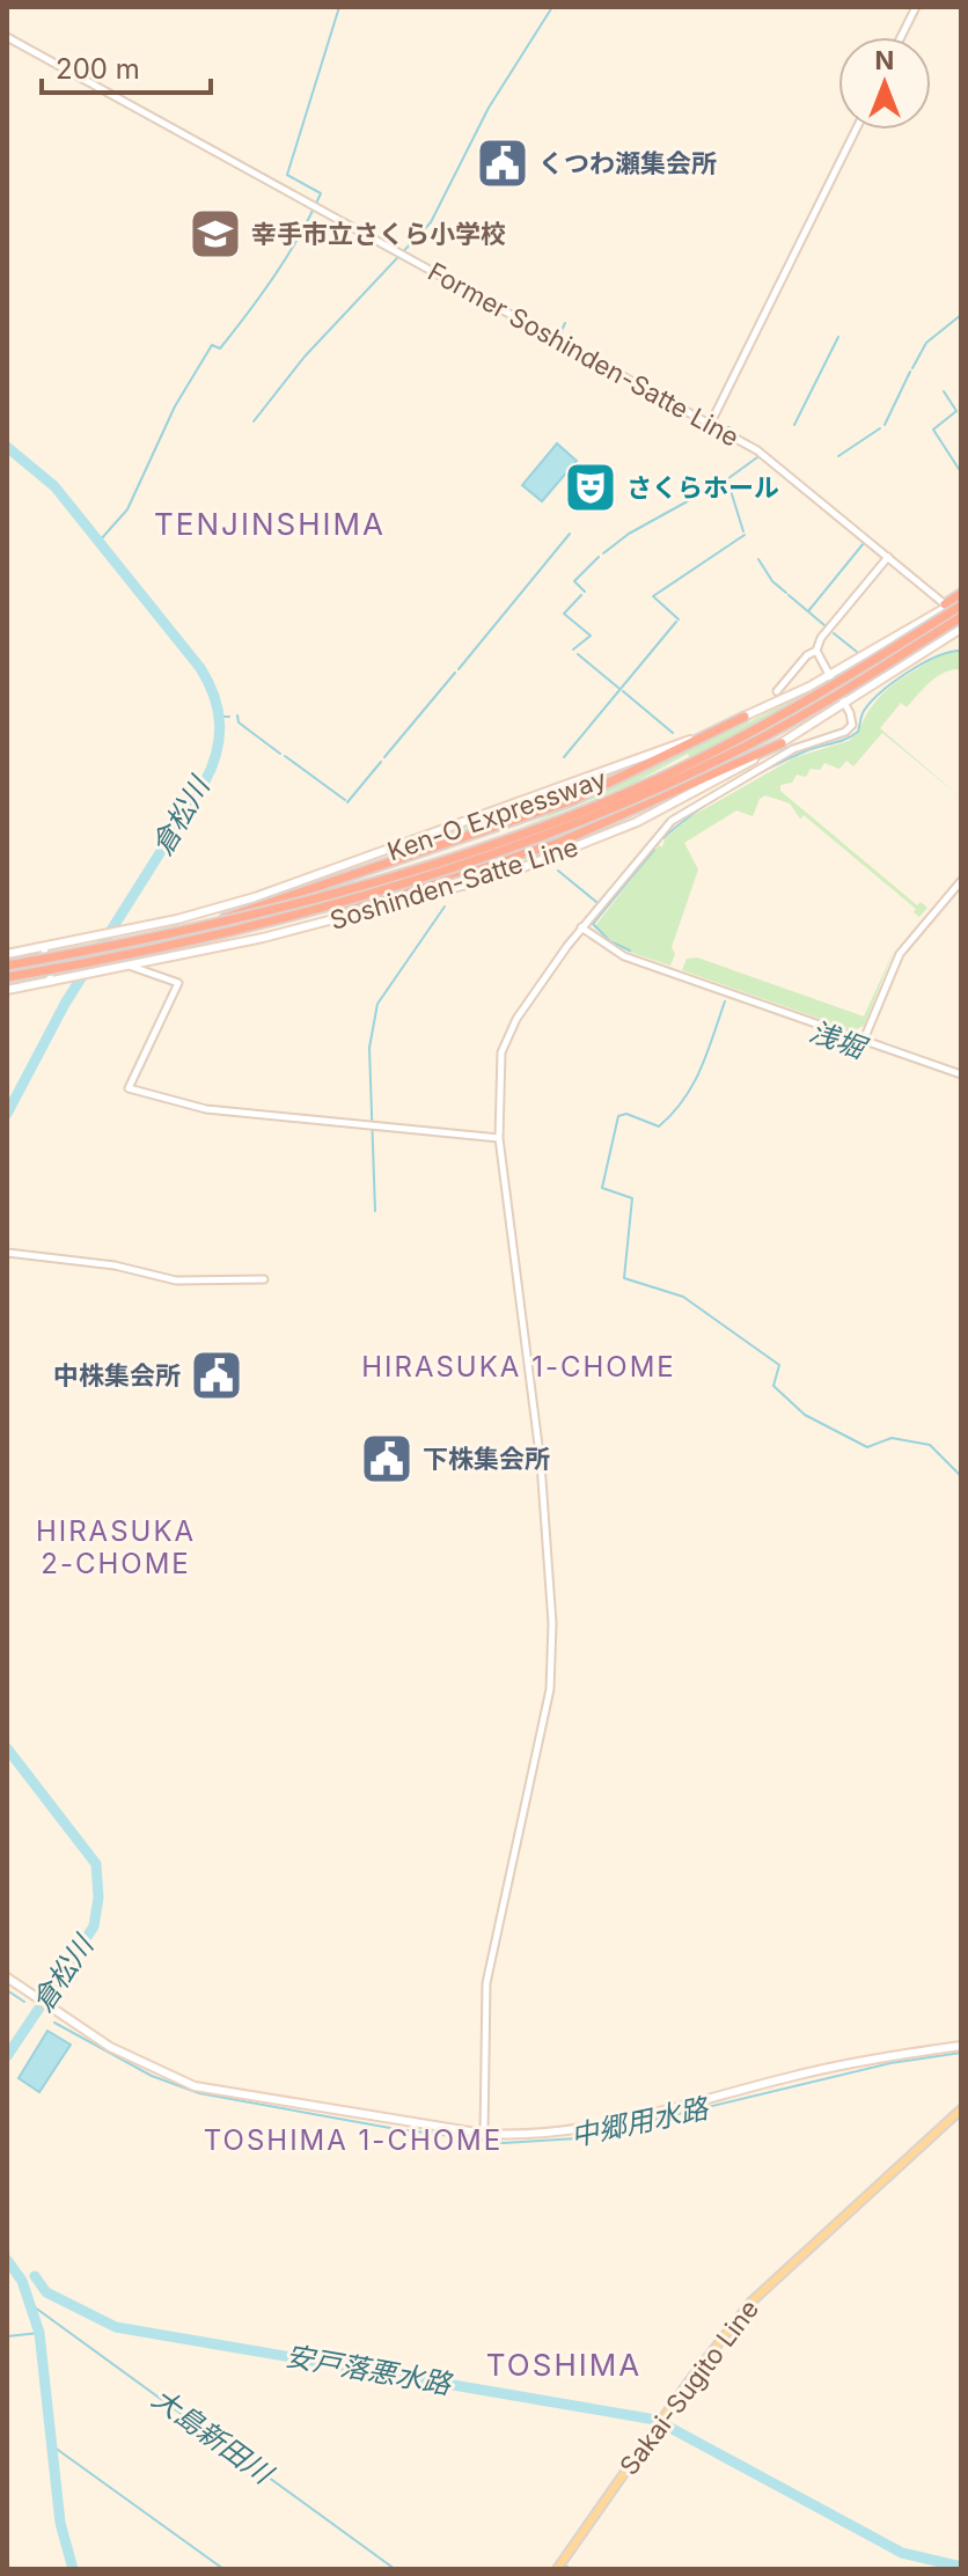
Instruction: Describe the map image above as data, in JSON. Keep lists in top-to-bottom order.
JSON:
{
  "streets": {
    "highway": ["Ken-O Expressway"],
    "main road": ["Soshinden-Satte Line", "Sakai-Sugito Line"],
    "street": ["Former Soshinden-Satte Line"]
  },
  "crossings": [
    ["Former Soshinden-Satte Line", "Soshinden-Satte Line"]
  ],
  "districts": [
    "TENJINSHIMA",
    "HIRASUKA 1-CHOME",
    "HIRASUKA 2-CHOME",
    "TOSHIMA 1-CHOME",
    "TOSHIMA"
  ],
  "water": [
    "倉松川",
    "浅堀",
    "中郷用水路",
    "安戸落悪水路",
    "大島新田川"
  ],
  "places": {
    "public building": ["くつわ瀬集会所", "中株集会所", "下株集会所"],
    "school or university": ["幸手市立さくら小学校"],
    "theatre": ["さくらホール"]
  },
  "scale_bar": "200 m",
  "north": "top"
}
